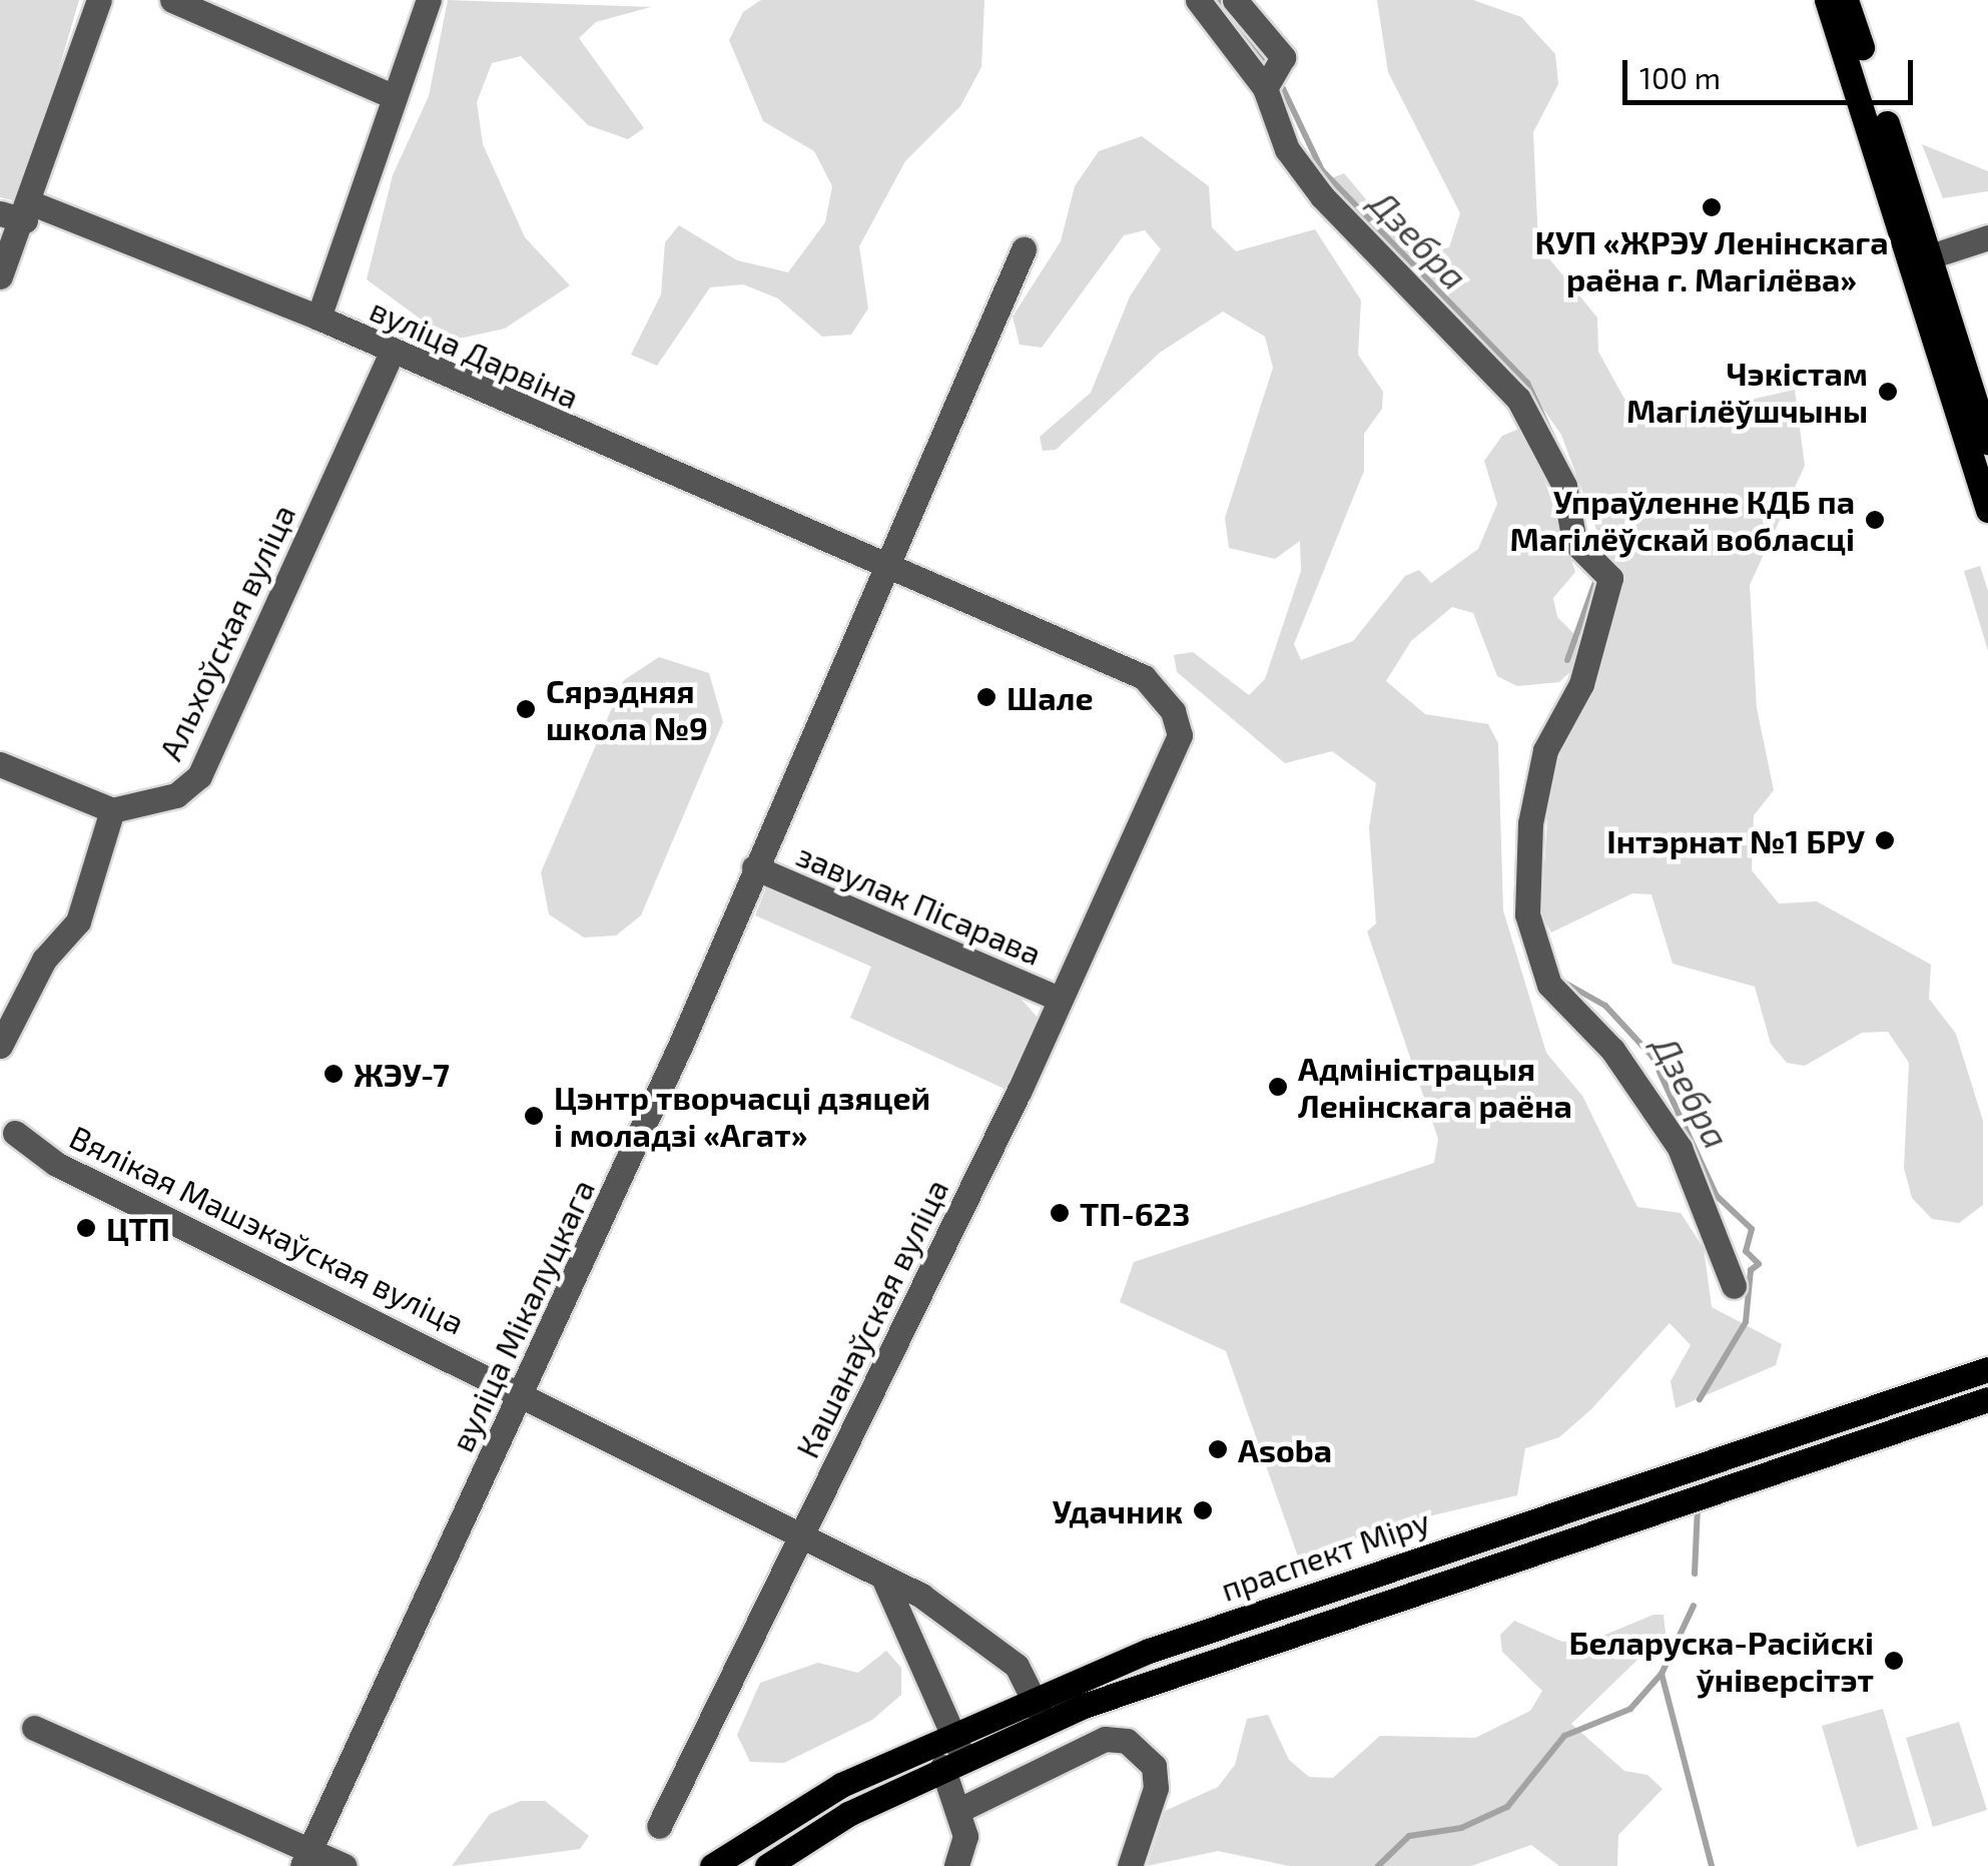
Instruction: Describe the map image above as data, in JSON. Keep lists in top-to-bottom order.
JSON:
{
  "streets": {
    "main road": ["праспект Міру"],
    "street": [
      "вуліца Дарвіна",
      "Альхоўская вуліца",
      "завулак Пісарава",
      "Вялікая Машэкаўская вуліца",
      "вуліца Мікалуцкага",
      "Кашанаўская вуліца"
    ]
  },
  "crossings": [
    ["вуліца Дарвіна", "Альхоўская вуліца"],
    ["вуліца Дарвіна", "вуліца Мікалуцкага"],
    ["вуліца Дарвіна", "Кашанаўская вуліца"],
    ["завулак Пісарава", "вуліца Мікалуцкага"],
    ["завулак Пісарава", "Кашанаўская вуліца"],
    ["Вялікая Машэкаўская вуліца", "вуліца Мікалуцкага"],
    ["Вялікая Машэкаўская вуліца", "Кашанаўская вуліца"],
    ["Вялікая Машэкаўская вуліца", "праспект Міру"]
  ],
  "water": ["Дзебра"],
  "places": [
    "КУП «ЖРЭУ Ленінскага раёна г. Магілёва»",
    "Чэкістам Магілёўшчыны",
    "Упраўленне КДБ па Магілёўскай вобласці",
    "Шале",
    "Сярэдняя школа №9",
    "Інтэрнат №1 БРУ",
    "ЖЭУ-7",
    "Адміністрацыя Ленінскага раёна",
    "Цэнтр творчасці дзяцей і моладзі «Агат»",
    "ТП-623",
    "ЦТП",
    "Asoba",
    "Удачник",
    "Беларуска-Расійскі ўніверсітэт"
  ],
  "scale_bar": "100 m"
}
